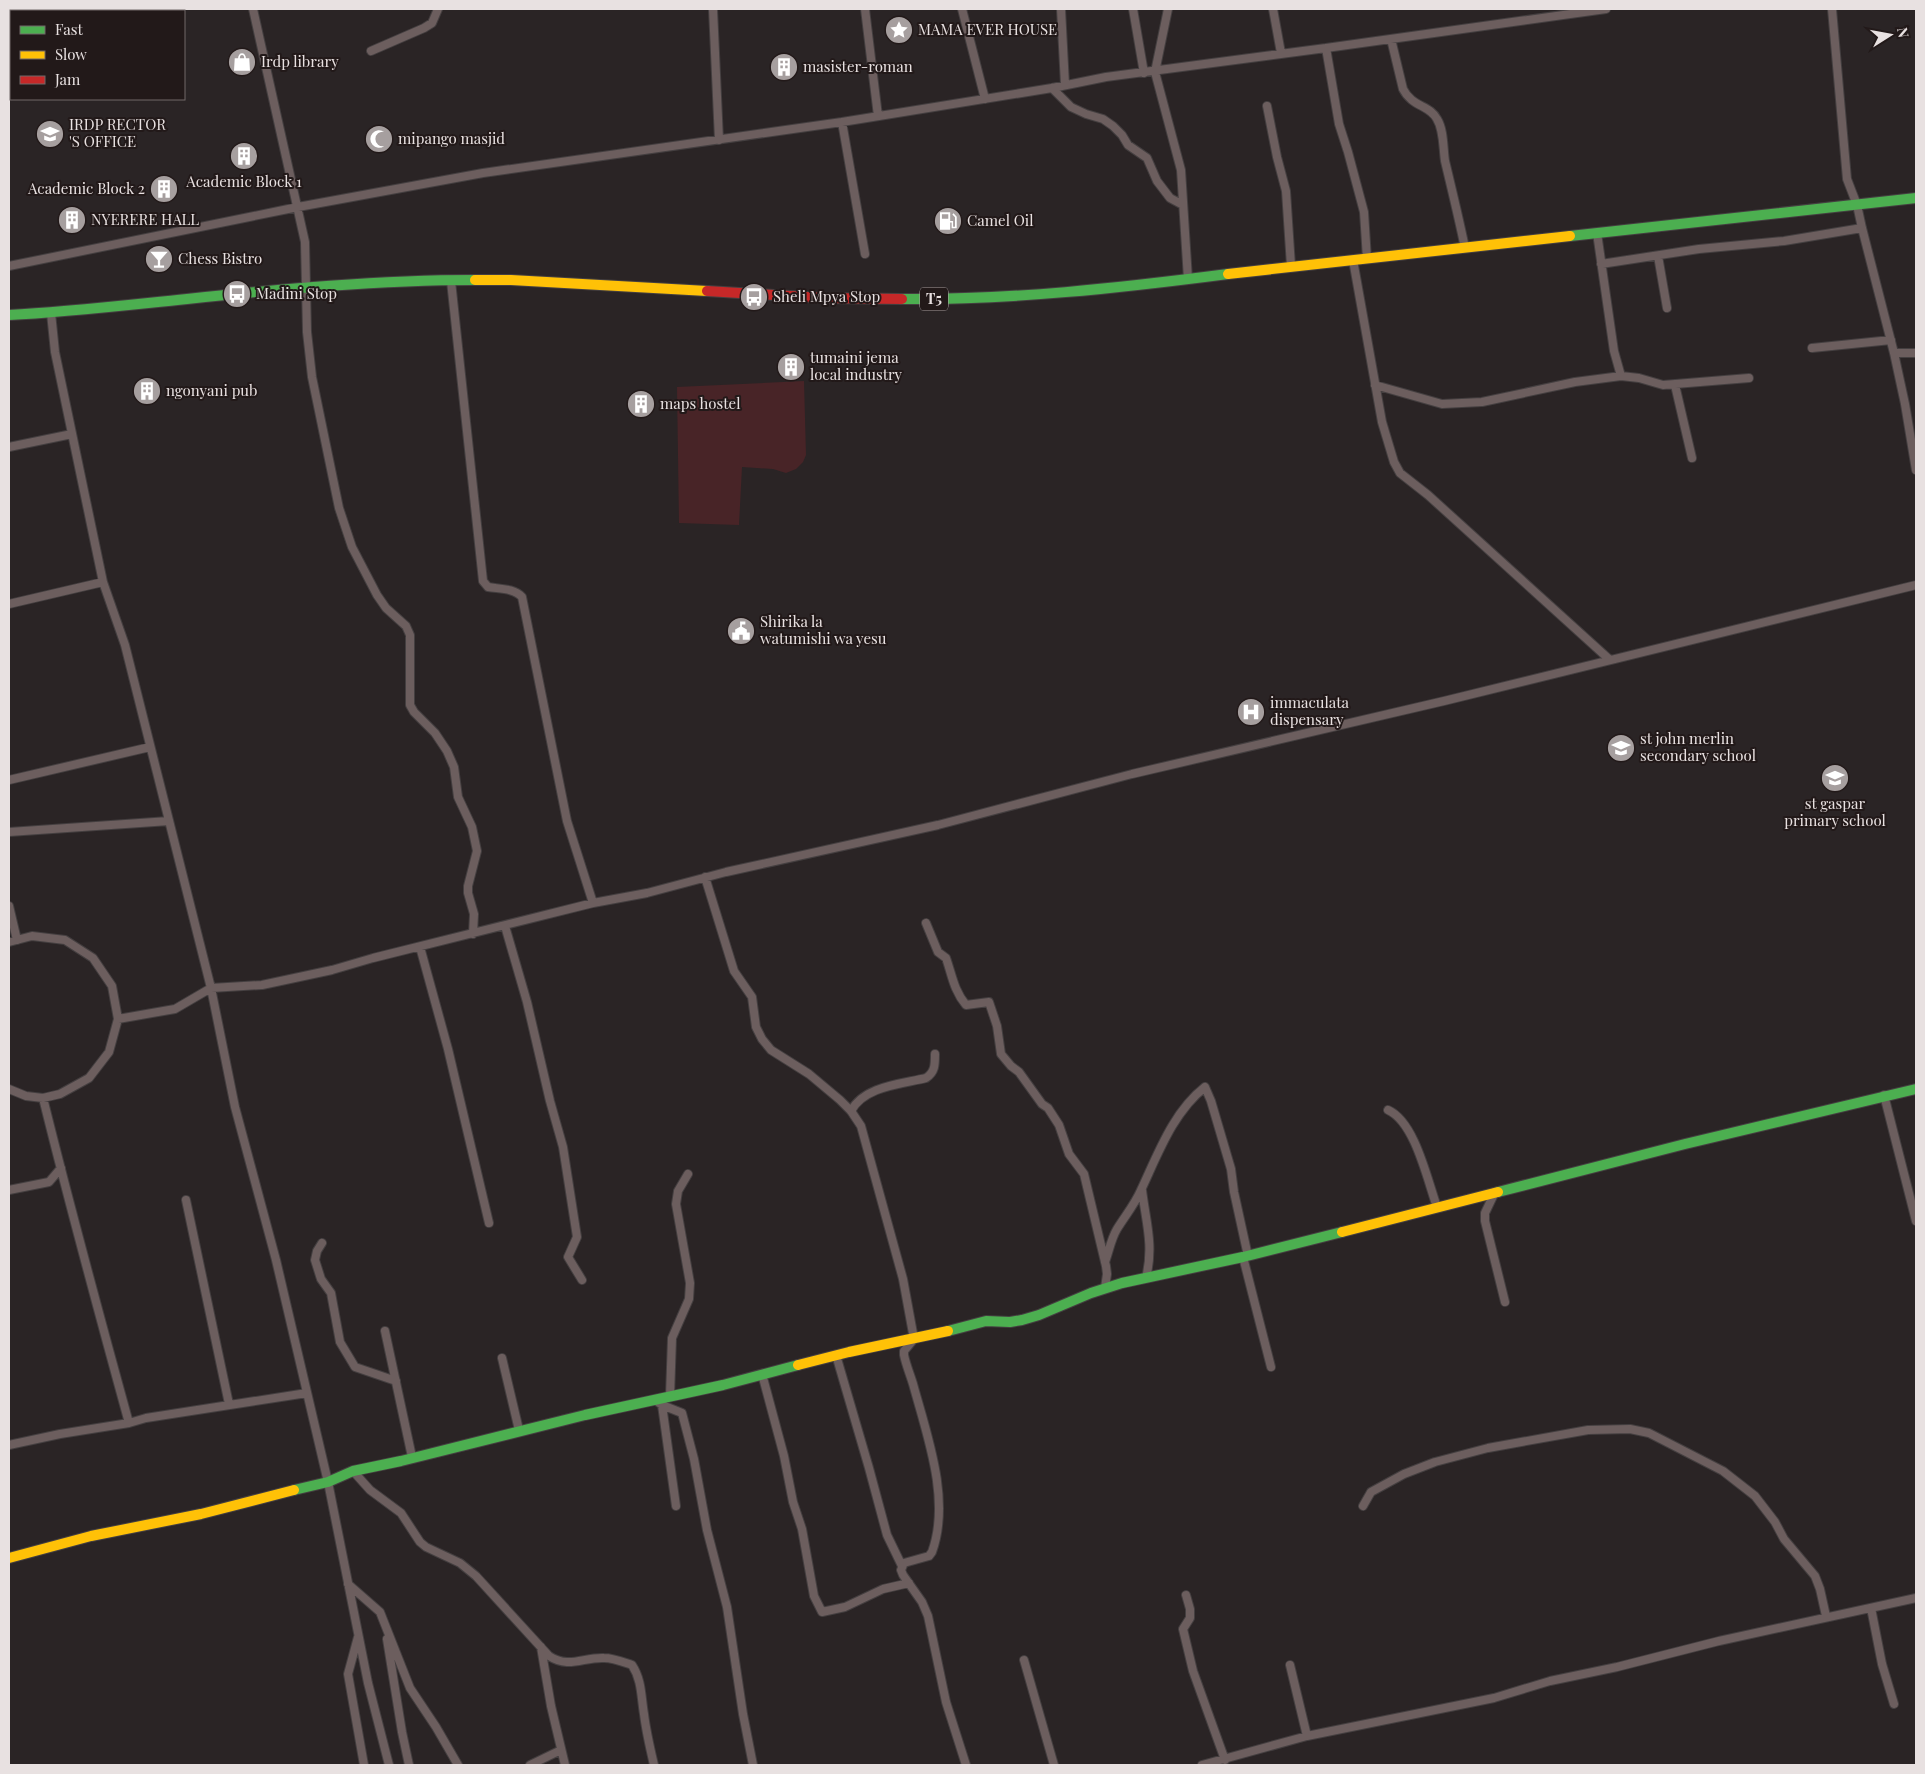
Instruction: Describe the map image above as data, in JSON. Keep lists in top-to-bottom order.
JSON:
{
  "streets": {
    "main road": ["T5"]
  },
  "places": {
    "place": ["MAMA EVER HOUSE"],
    "shop": ["Irdp library"],
    "building": [
      "masister-roman",
      "Academic Block 1",
      "Academic Block 2",
      "NYERERE HALL",
      "tumaini jema local industry",
      "ngonyani pub",
      "maps hostel"
    ],
    "school or university": ["IRDP RECTOR 'S OFFICE", "st john merlin secondary school", "st gaspar primary school"],
    "mosque": ["mipango masjid"],
    "fuel station": ["Camel Oil"],
    "bar": ["Chess Bistro"],
    "bus stop": ["Madini Stop", "Sheli Mpya Stop"],
    "public building": ["Shirika la watumishi wa yesu"],
    "hospital": ["immaculata dispensary"]
  },
  "legend": ["Fast", "Slow", "Jam"],
  "north": "right"
}
